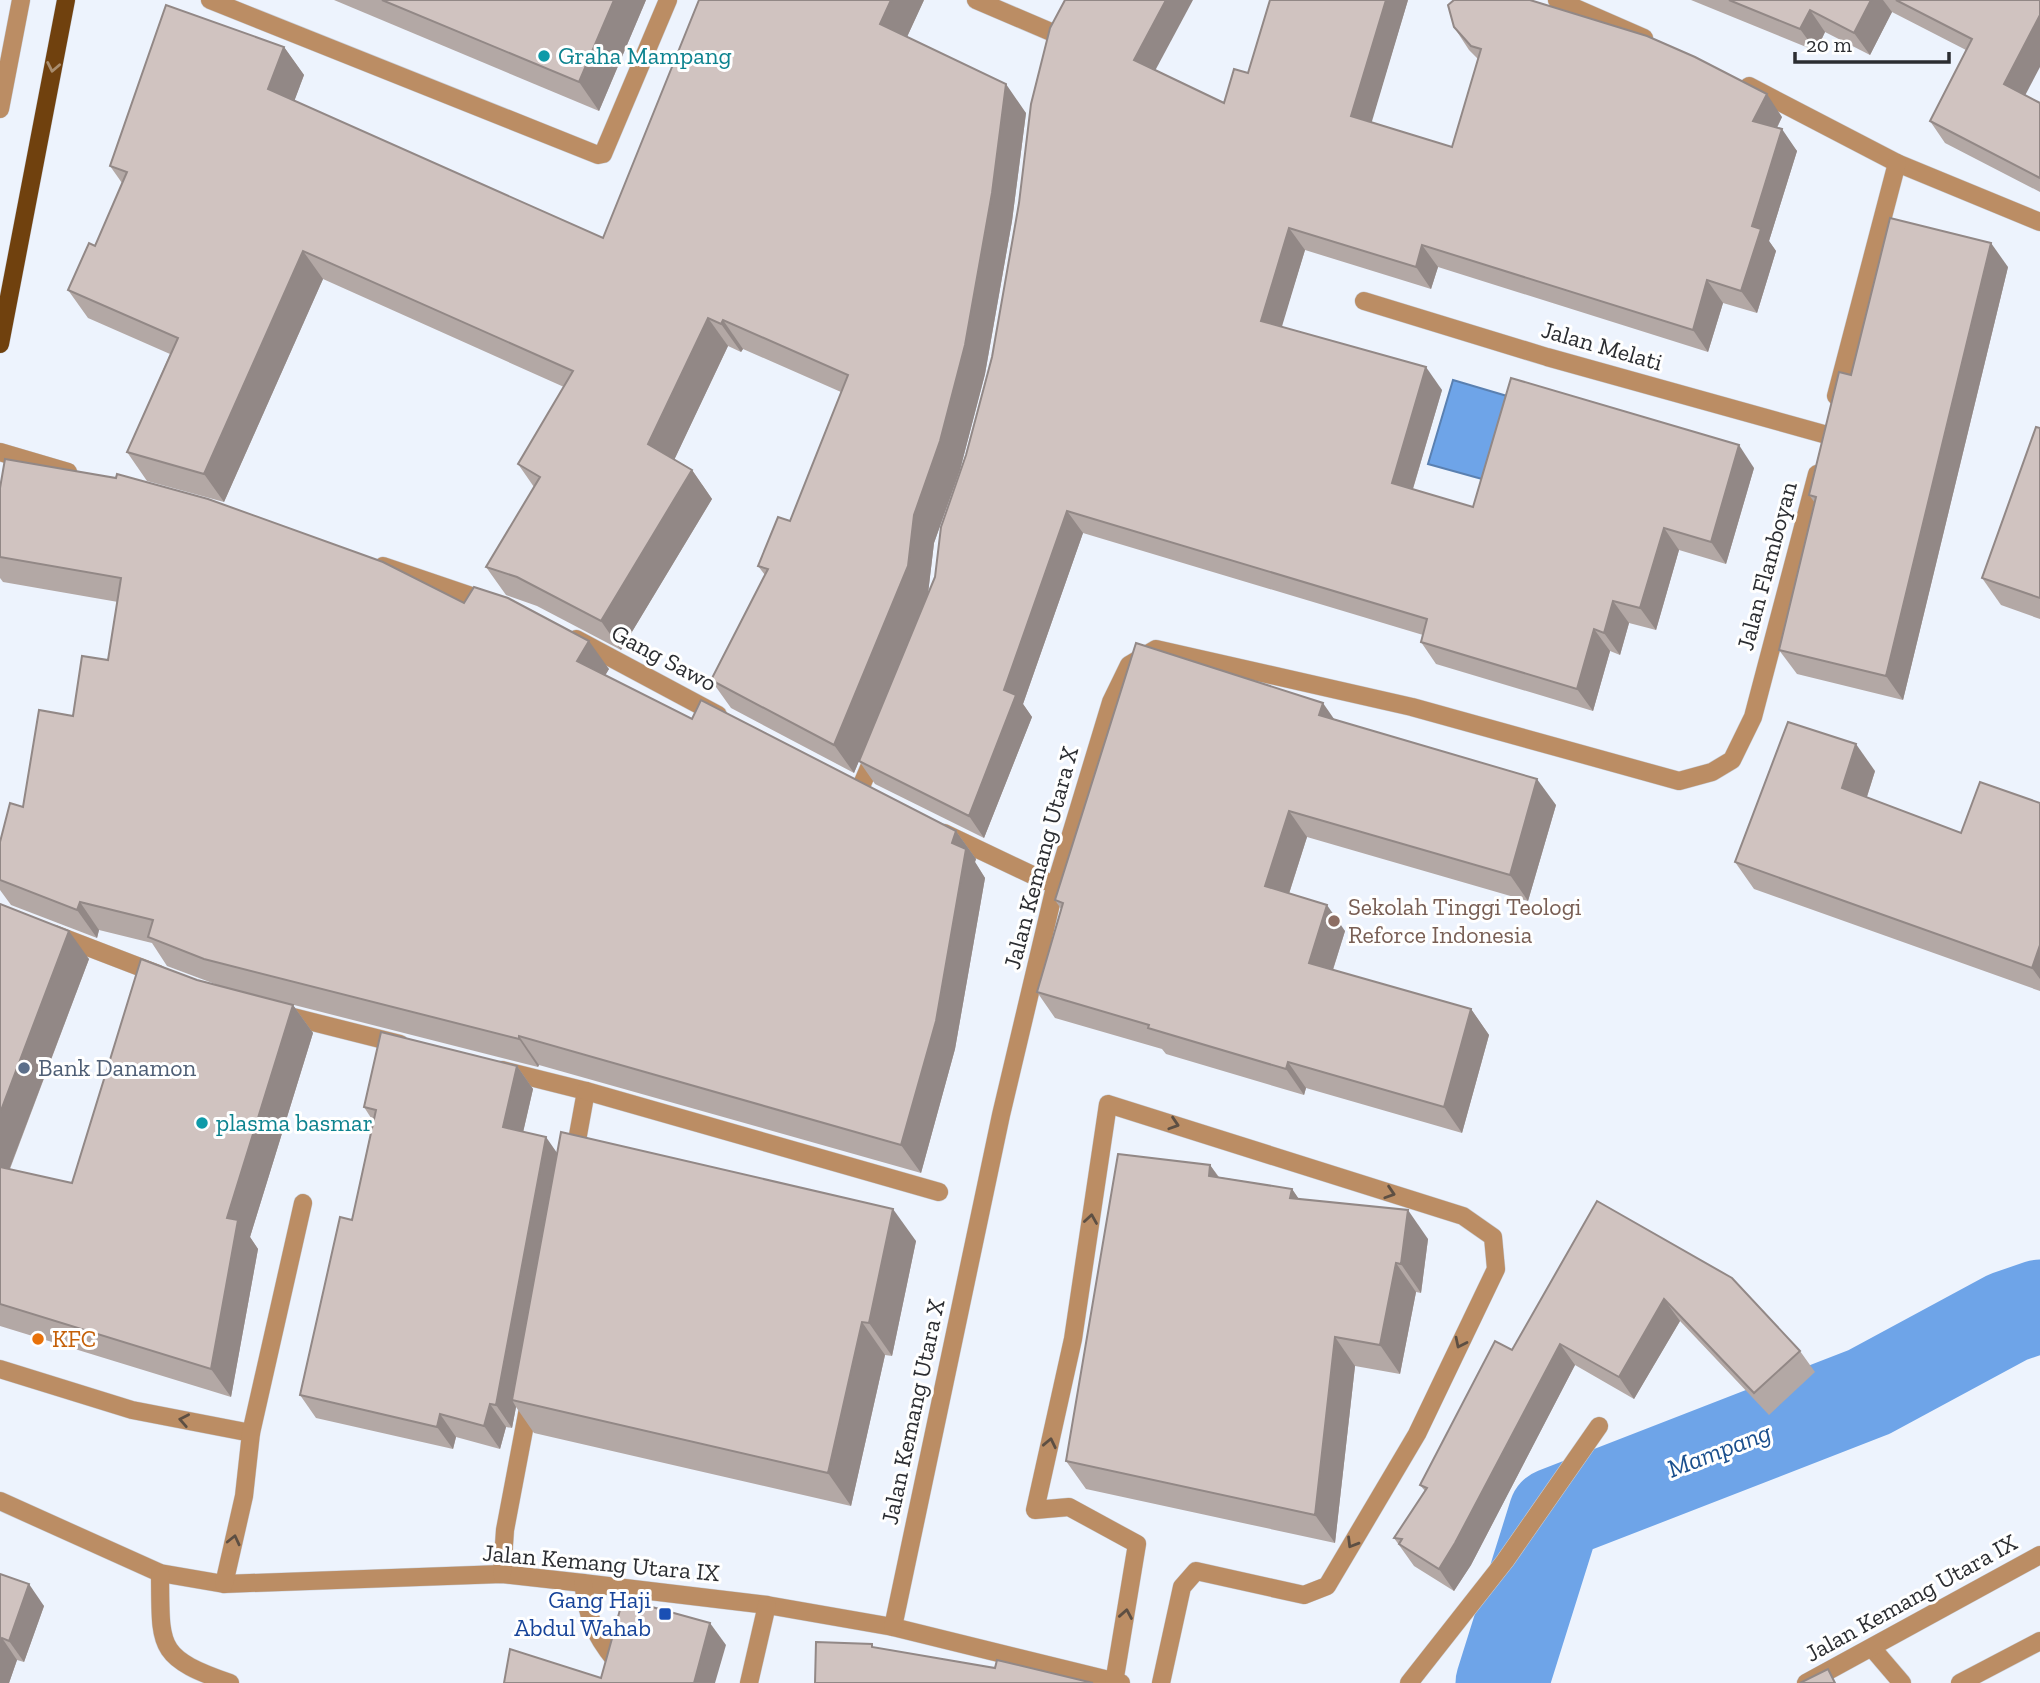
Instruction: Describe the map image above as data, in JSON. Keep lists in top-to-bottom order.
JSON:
{
  "streets": {
    "street": [
      "Jalan Melati",
      "Jalan Flamboyan",
      "Gang Sawo",
      "Jalan Kemang Utara X",
      "Jalan Kemang Utara IX"
    ]
  },
  "crossings": [
    ["Jalan Melati", "Jalan Flamboyan"],
    ["Jalan Flamboyan", "Jalan Kemang Utara X"],
    ["Jalan Kemang Utara X", "Jalan Kemang Utara IX"]
  ],
  "water": ["Mampang"],
  "places": {
    "other": [
      "Graha Mampang",
      "Sekolah Tinggi Teologi Reforce Indonesia",
      "Bank Danamon",
      "plasma basmar",
      "KFC"
    ],
    "transit": ["Gang Haji Abdul Wahab"]
  },
  "scale_bar": "20 m"
}
